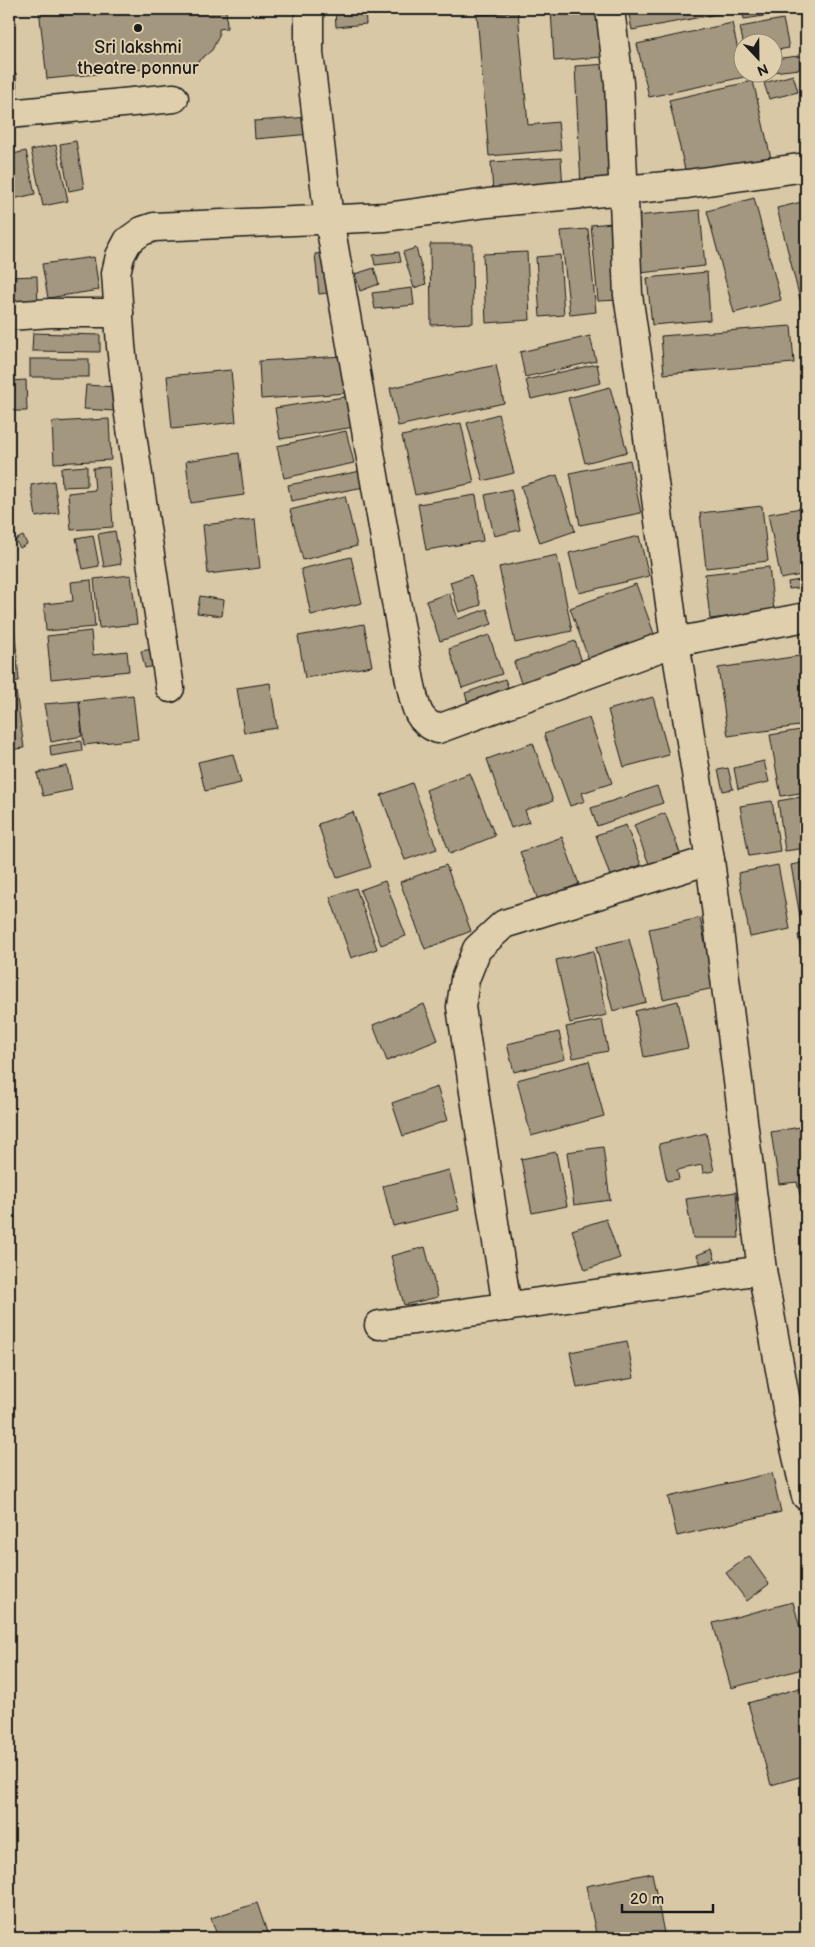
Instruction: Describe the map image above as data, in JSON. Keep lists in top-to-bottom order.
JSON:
{
  "places": ["Sri lakshmi theatre ponnur"],
  "scale_bar": "20 m",
  "north": "bottom"
}
